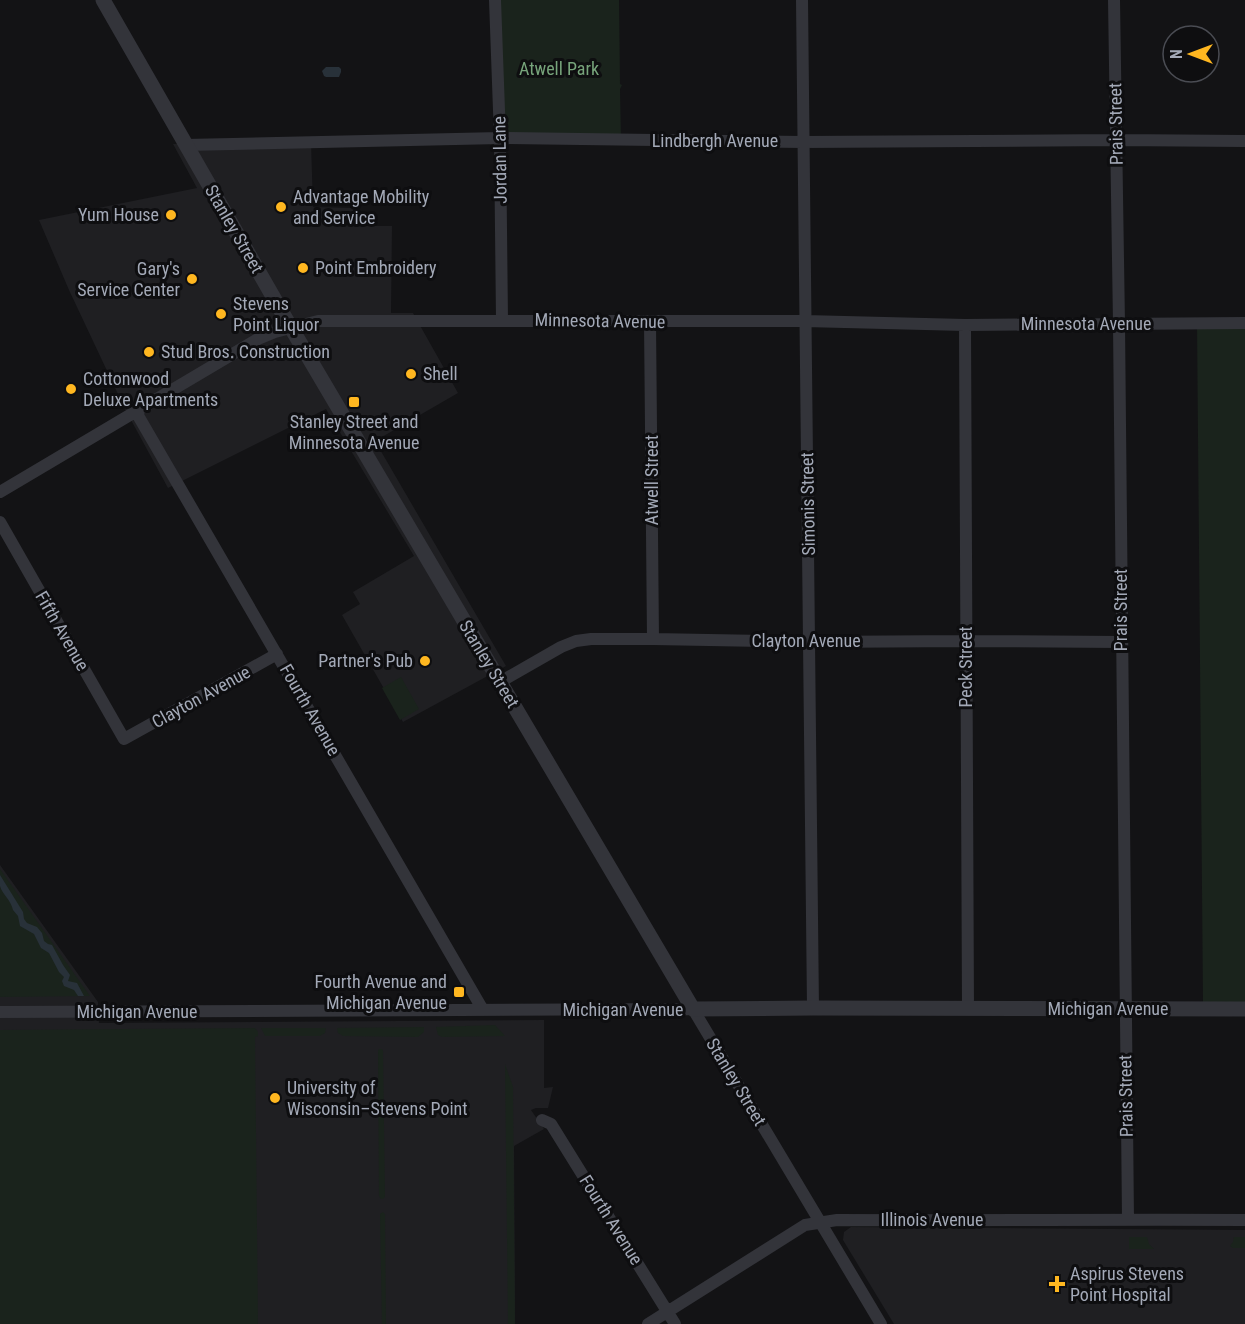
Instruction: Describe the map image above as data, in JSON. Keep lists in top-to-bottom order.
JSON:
{
  "streets": {
    "street": [
      "Prais Street",
      "Lindbergh Avenue",
      "Jordan Lane",
      "Stanley Street",
      "Minnesota Avenue",
      "Atwell Street",
      "Simonis Street",
      "Fifth Avenue",
      "Clayton Avenue",
      "Peck Street",
      "Fourth Avenue",
      "Michigan Avenue",
      "Illinois Avenue"
    ]
  },
  "crossings": [
    ["Prais Street", "Lindbergh Avenue"],
    ["Prais Street", "Minnesota Avenue"],
    ["Prais Street", "Clayton Avenue"],
    ["Prais Street", "Michigan Avenue"],
    ["Prais Street", "Illinois Avenue"],
    ["Lindbergh Avenue", "Jordan Lane"],
    ["Lindbergh Avenue", "Stanley Street"],
    ["Lindbergh Avenue", "Simonis Street"],
    ["Jordan Lane", "Minnesota Avenue"],
    ["Stanley Street", "Minnesota Avenue"],
    ["Stanley Street", "Clayton Avenue"],
    ["Stanley Street", "Michigan Avenue"],
    ["Stanley Street", "Illinois Avenue"],
    ["Minnesota Avenue", "Atwell Street"],
    ["Minnesota Avenue", "Simonis Street"],
    ["Minnesota Avenue", "Peck Street"],
    ["Minnesota Avenue", "Fourth Avenue"],
    ["Atwell Street", "Clayton Avenue"],
    ["Simonis Street", "Clayton Avenue"],
    ["Simonis Street", "Michigan Avenue"],
    ["Fifth Avenue", "Clayton Avenue"],
    ["Clayton Avenue", "Peck Street"],
    ["Clayton Avenue", "Fourth Avenue"],
    ["Peck Street", "Michigan Avenue"],
    ["Fourth Avenue", "Michigan Avenue"],
    ["Fourth Avenue", "Illinois Avenue"]
  ],
  "parks": ["Atwell Park"],
  "places": {
    "other": [
      "Advantage Mobility and Service",
      "Yum House",
      "Point Embroidery",
      "Gary's Service Center",
      "Stevens Point Liquor",
      "Stud Bros. Construction",
      "Shell",
      "Cottonwood Deluxe Apartments",
      "Partner's Pub",
      "University of Wisconsin–Stevens Point"
    ],
    "transit": ["Stanley Street and Minnesota Avenue", "Fourth Avenue and Michigan Avenue"],
    "health": ["Aspirus Stevens Point Hospital"]
  },
  "north": "left"
}
